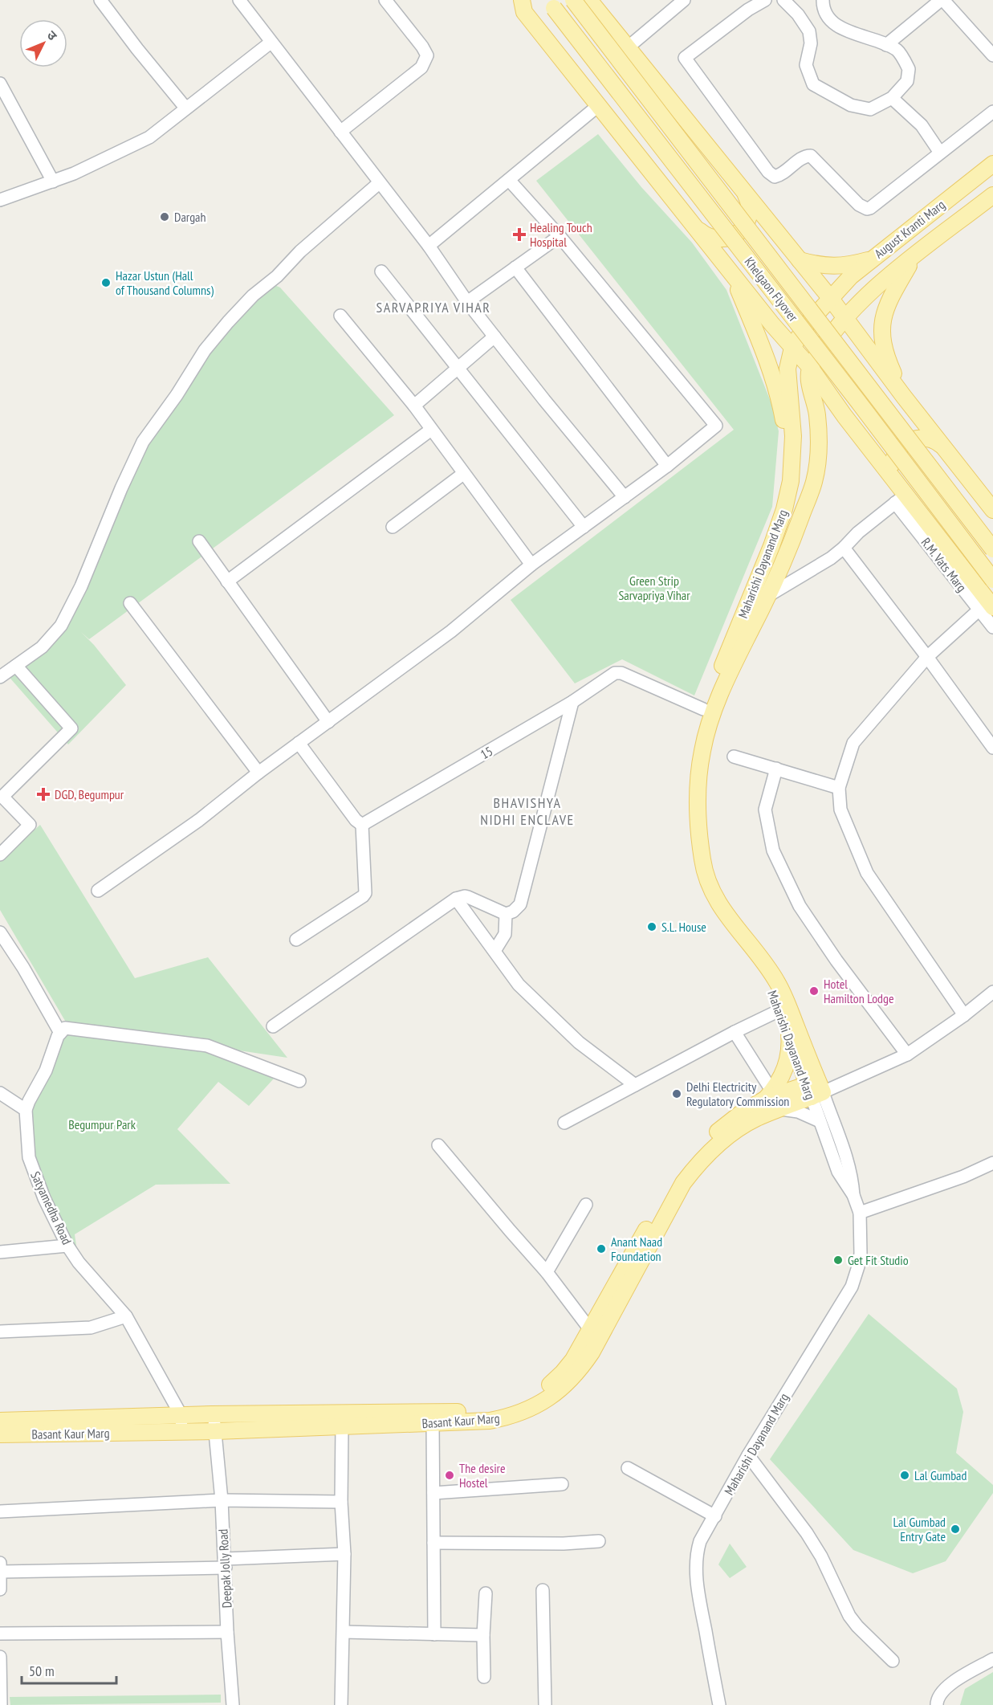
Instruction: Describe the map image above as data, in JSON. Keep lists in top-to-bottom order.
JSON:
{
  "streets": {
    "main road": [
      "August Kranti Marg",
      "Khelgaon Flyover",
      "Maharishi Dayanand Marg",
      "Basant Kaur Marg"
    ],
    "street": ["15", "Satyamedha Road", "Deepak Jolly Road"]
  },
  "crossings": [
    ["August Kranti Marg", "Maharishi Dayanand Marg"],
    ["Maharishi Dayanand Marg", "15"],
    ["Maharishi Dayanand Marg", "Basant Kaur Marg"],
    ["Satyamedha Road", "Basant Kaur Marg"],
    ["Basant Kaur Marg", "Deepak Jolly Road"]
  ],
  "districts": ["SARVAPRIYA VIHAR", "BHAVISHYA NIDHI ENCLAVE"],
  "parks": ["Green Strip Sarvapriya Vihar", "Begumpur Park"],
  "places": {
    "other": [
      "Dargah",
      "Hazar Ustun (Hall of Thousand Columns)",
      "S.L. House",
      "Hotel Hamilton Lodge",
      "Delhi Electricity Regulatory Commission",
      "Anant Naad Foundation",
      "Get Fit Studio",
      "The desire Hostel",
      "Lal Gumbad",
      "Lal Gumbad Entry Gate"
    ],
    "health": ["Healing Touch Hospital", "DGD, Begumpur"]
  },
  "scale_bar": "50 m",
  "north": "top right"
}
